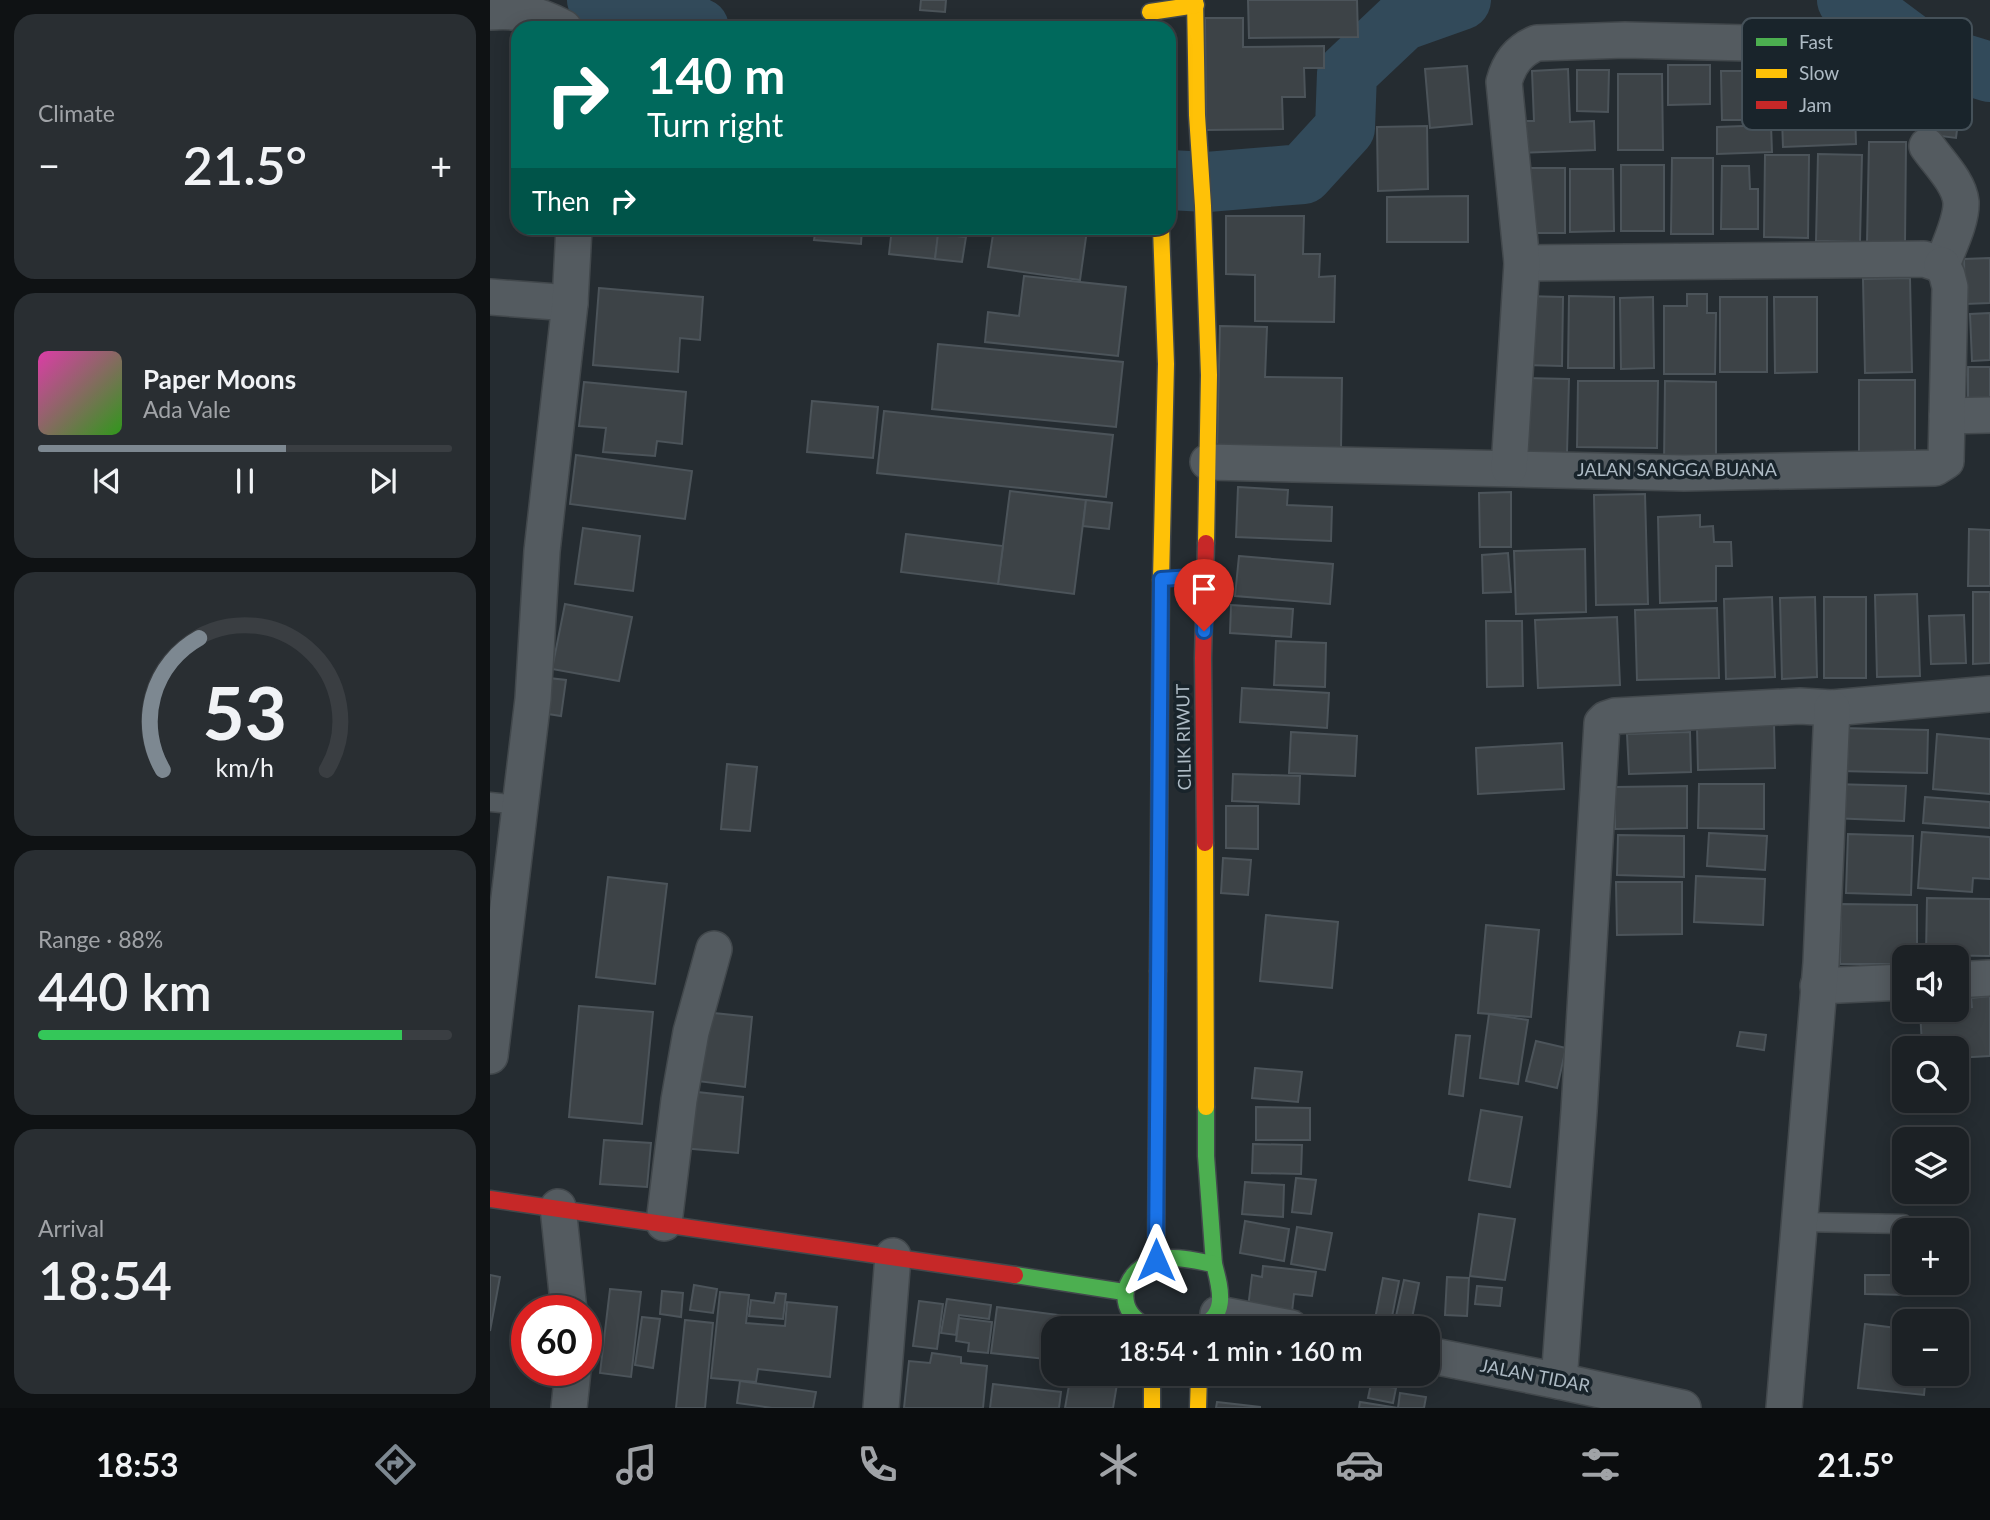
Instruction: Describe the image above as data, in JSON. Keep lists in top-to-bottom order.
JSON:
{
  "streets": {
    "main road": ["CILIK RIWUT"],
    "street": ["JALAN SANGGA BUANA", "JALAN TIDAR"]
  },
  "crossings": [
    ["JALAN SANGGA BUANA", "CILIK RIWUT"]
  ],
  "legend": ["Fast", "Slow", "Jam"],
  "page": {
    "tile": [
      "Climate",
      ["Range · 88%", "440 km"],
      ["Arrival", "18:54"]
    ],
    "turn": ["140 m", "Turn right"],
    "heat": ["−", "21.5°", "+"],
    "then": "Then",
    "song": ["Paper Moons", "Ada Vale"],
    "map_buttons": ["+", "−"],
    "limit": "60",
    "trip": "18:54 · 1 min · 160 m",
    "tabs": ["18:53", "21.5°"],
    "gauge": ["53", "km/h"]
  }
}
